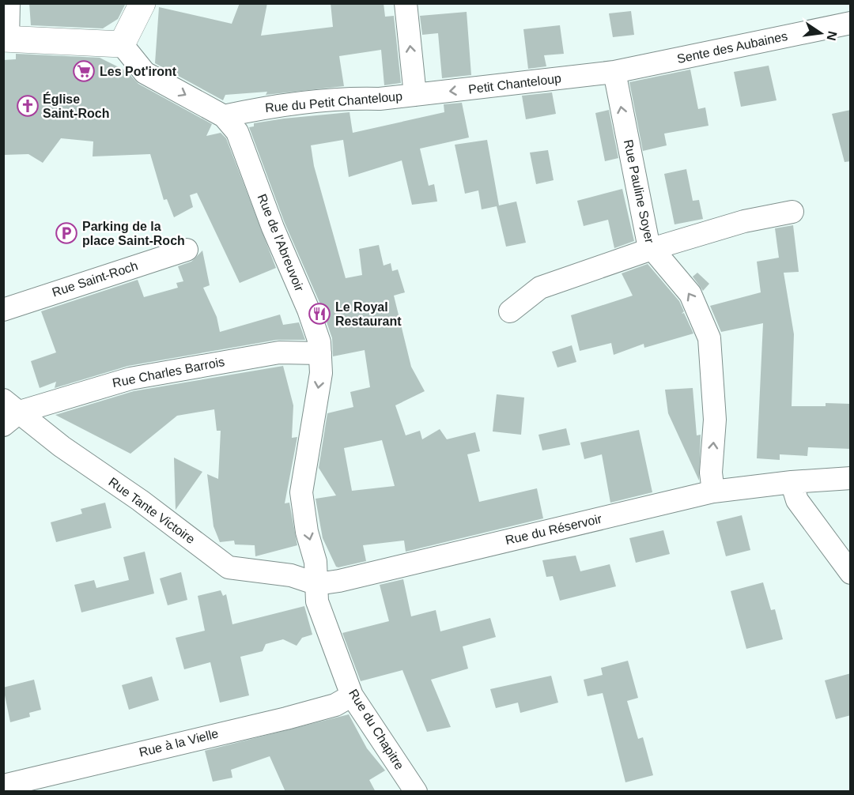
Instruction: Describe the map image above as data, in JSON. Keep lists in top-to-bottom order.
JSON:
{
  "streets": {
    "street": [
      "Sente des Aubaines",
      "Petit Chanteloup",
      "Rue du Petit Chanteloup",
      "Rue Pauline Soyer",
      "Rue de l'Abreuvoir",
      "Rue Saint-Roch",
      "Rue Charles Barrois",
      "Rue Tante Victoire",
      "Rue du Réservoir",
      "Rue du Chapitre",
      "Rue à la Vielle"
    ]
  },
  "crossings": [
    ["Sente des Aubaines", "Petit Chanteloup"],
    ["Sente des Aubaines", "Rue Pauline Soyer"],
    ["Petit Chanteloup", "Rue du Petit Chanteloup"],
    ["Petit Chanteloup", "Rue Pauline Soyer"],
    ["Rue du Petit Chanteloup", "Rue de l'Abreuvoir"],
    ["Rue Pauline Soyer", "Rue du Réservoir"],
    ["Rue de l'Abreuvoir", "Rue Charles Barrois"],
    ["Rue de l'Abreuvoir", "Rue Tante Victoire"],
    ["Rue de l'Abreuvoir", "Rue du Réservoir"],
    ["Rue de l'Abreuvoir", "Rue du Chapitre"],
    ["Rue Charles Barrois", "Rue Tante Victoire"],
    ["Rue Tante Victoire", "Rue du Réservoir"],
    ["Rue Tante Victoire", "Rue du Chapitre"],
    ["Rue du Réservoir", "Rue du Chapitre"],
    ["Rue du Chapitre", "Rue à la Vielle"]
  ],
  "one_way": ["Rue Pauline Soyer", "Rue de l'Abreuvoir"],
  "places": {
    "supermarket": ["Les Pot'iront"],
    "church": ["Église Saint-Roch"],
    "parking": ["Parking de la place Saint-Roch"],
    "restaurant": ["Le Royal Restaurant"]
  },
  "north": "right"
}
